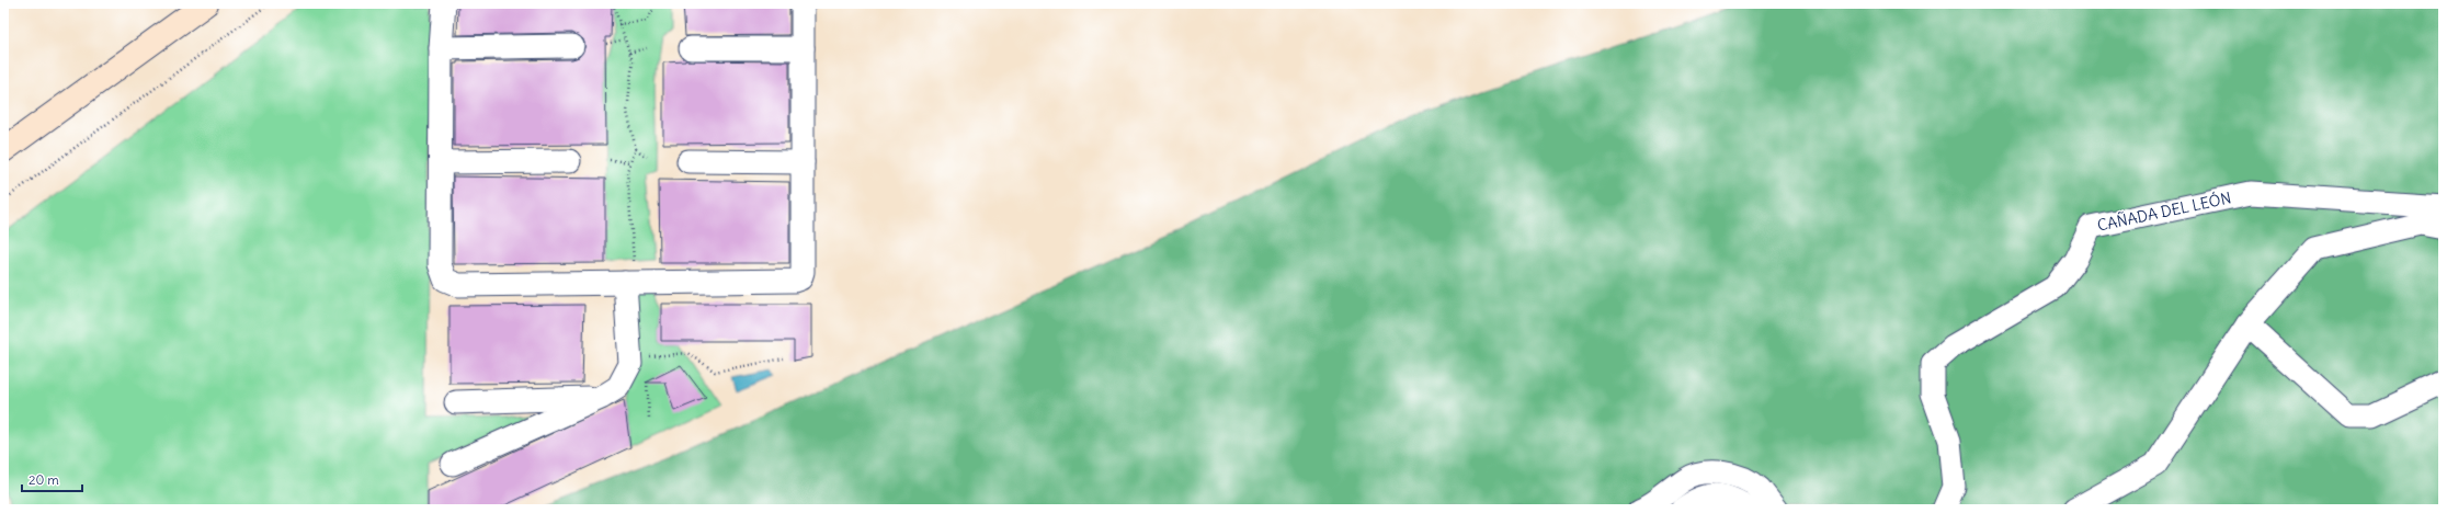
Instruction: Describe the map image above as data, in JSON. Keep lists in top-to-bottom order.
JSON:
{
  "streets": {
    "street": ["CAÑADA DEL LEÓN"]
  },
  "scale_bar": "20 m"
}
